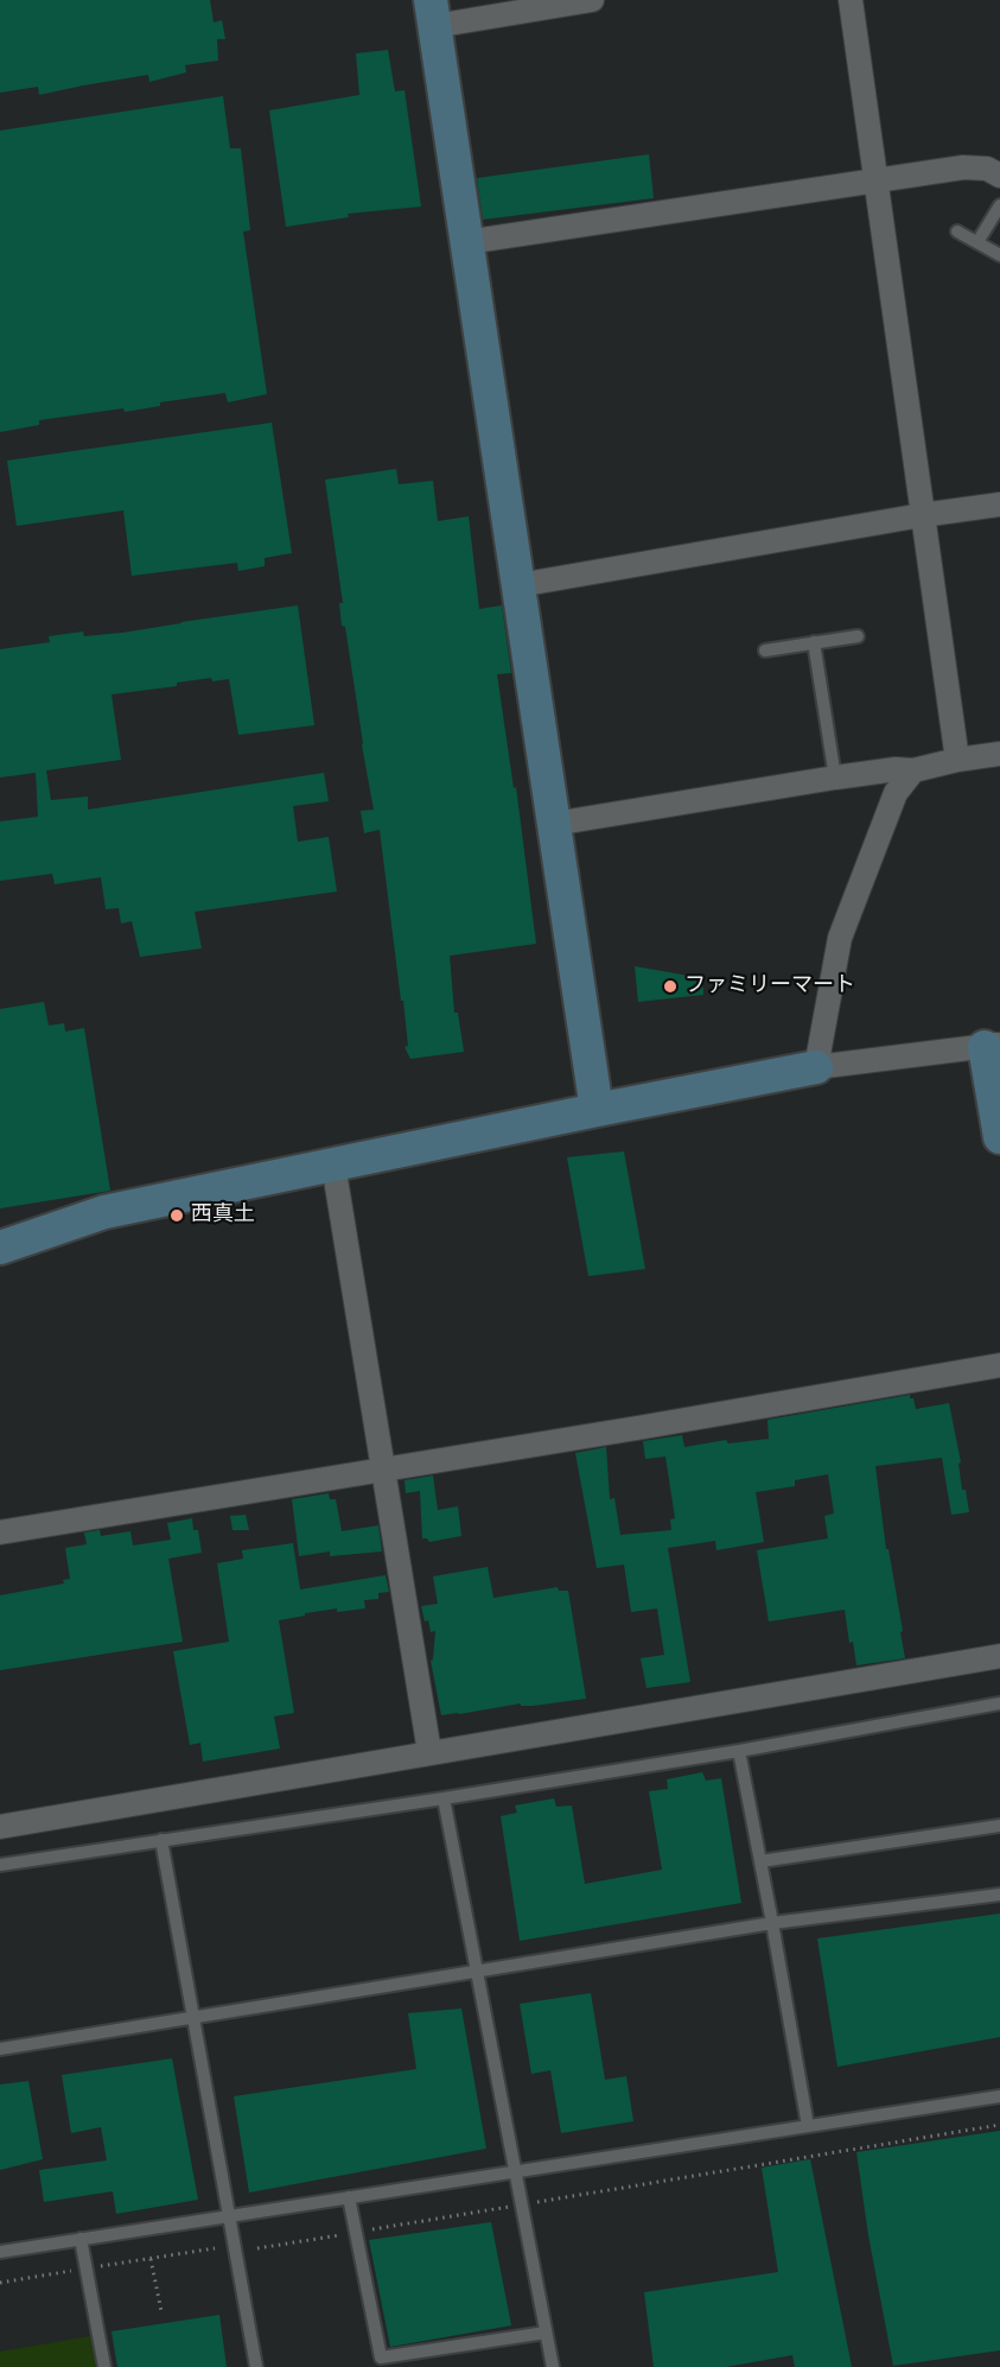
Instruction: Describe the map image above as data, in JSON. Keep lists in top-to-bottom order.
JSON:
{
  "places": ["ファミリーマート", "西真土"]
}
